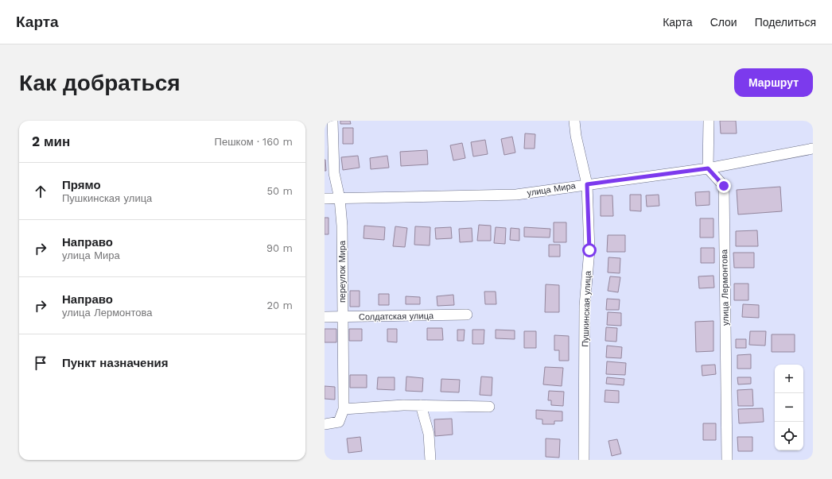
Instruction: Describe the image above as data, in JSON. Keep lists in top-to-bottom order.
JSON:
{
  "streets": {
    "street": [
      "улица Мира",
      "переулок Мира",
      "улица Лермонтова",
      "Пушкинская улица",
      "Солдатская улица"
    ]
  },
  "crossings": [
    ["улица Мира", "переулок Мира"],
    ["улица Мира", "улица Лермонтова"],
    ["улица Мира", "Пушкинская улица"],
    ["переулок Мира", "Солдатская улица"]
  ],
  "page": {
    "header": "Карта",
    "nav": ["Карта", "Слои", "Поделиться"],
    "buttons": "Маршрут",
    "title": "Как добраться",
    "heading": ["2 мин", "Пешком · 160 m"],
    "list": [
      ["Прямо", "Пушкинская улица", "50 m"],
      ["Направо", "улица Мира", "90 m"],
      ["Направо", "улица Лермонтова", "20 m"],
      "Пункт назначения"
    ],
    "map_buttons": ["+", "−"]
  }
}
